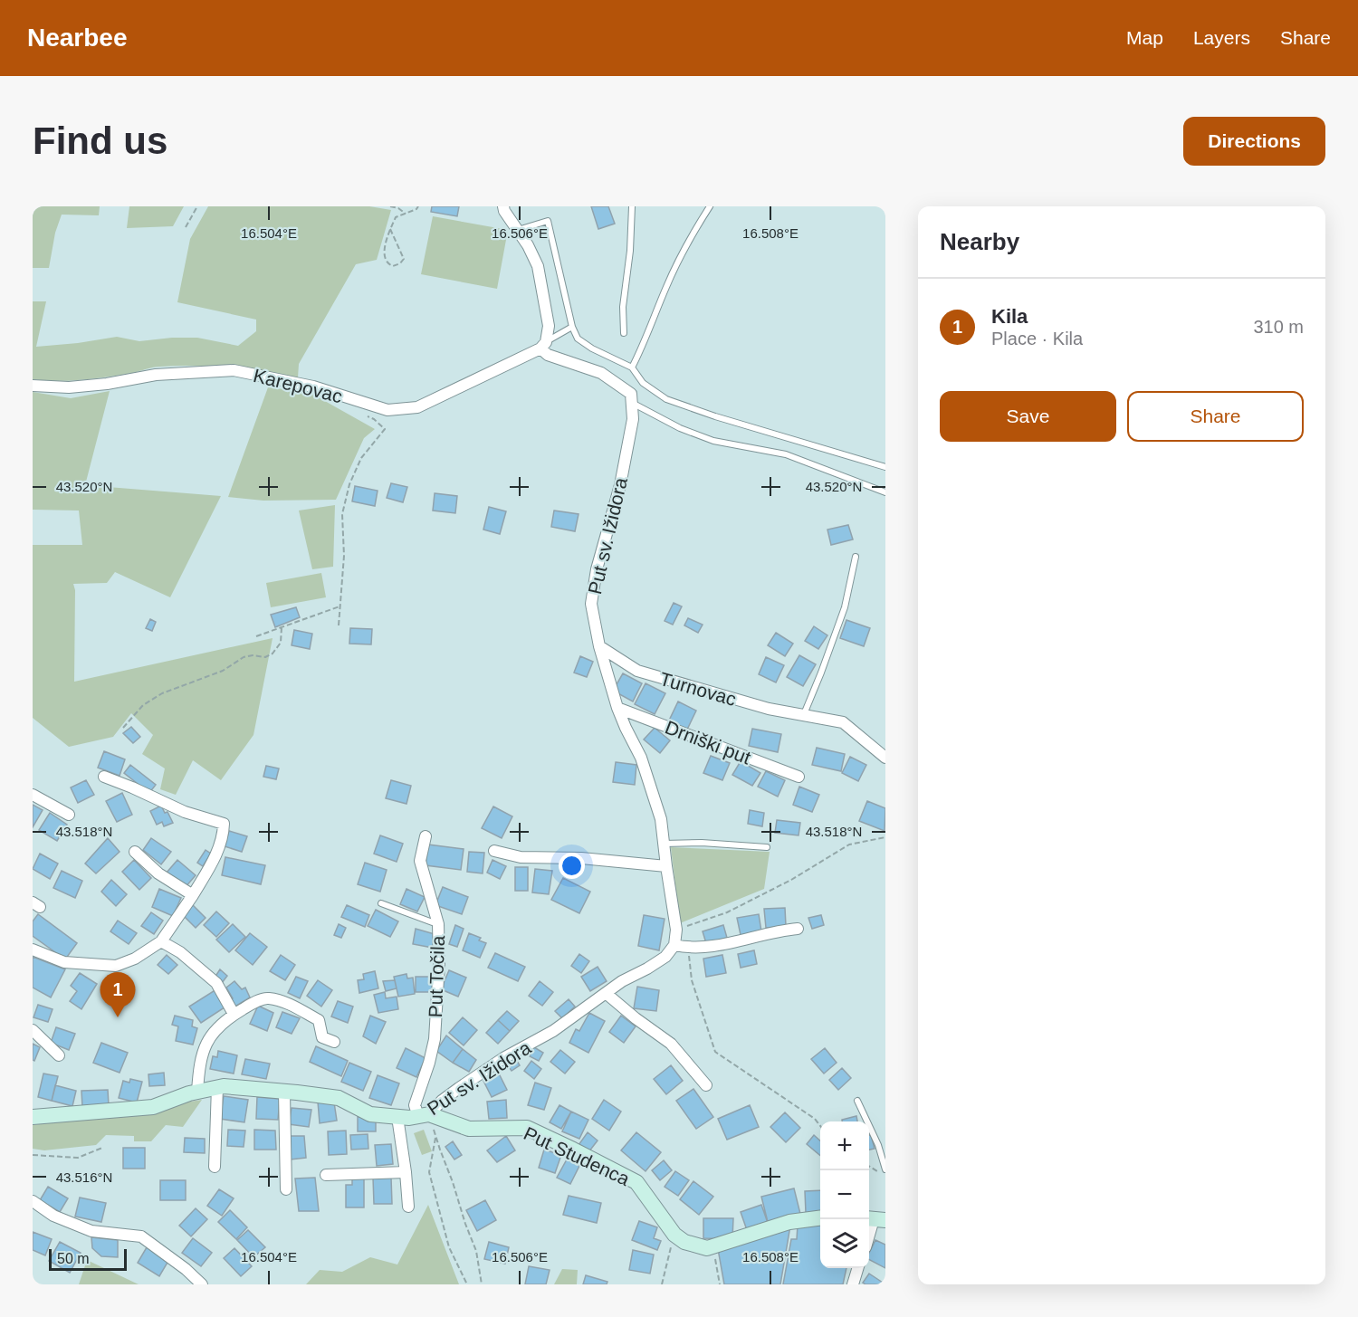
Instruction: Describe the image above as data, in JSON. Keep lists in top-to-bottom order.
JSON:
{
  "streets": {
    "street": [
      "Karepovac",
      "Put sv. Ižidora",
      "Turnovac",
      "Drniški put",
      "Put Točila",
      "Put Studenca"
    ]
  },
  "crossings": [
    ["Put sv. Ižidora", "Turnovac"],
    ["Put sv. Ižidora", "Drniški put"],
    ["Put sv. Ižidora", "Put Točila"],
    ["Put sv. Ižidora", "Put Studenca"],
    ["Put Točila", "Put Studenca"]
  ],
  "scale_bar": "50 m",
  "page": {
    "header": "Nearbee",
    "nav": ["Map", "Layers", "Share"],
    "buttons": [
      "Directions",
      ["Save", "Share"]
    ],
    "title": "Find us",
    "heading": "Nearby",
    "list": [
      {
        "mark": "1",
        "name": "Kila",
        "note": "Place · Kila",
        "value": "310 m"
      }
    ],
    "pins": "1",
    "map_buttons": ["+", "−"],
    "scale": "50 m"
  },
  "coordinates": [
    "16.504°E",
    "16.506°E",
    "16.508°E",
    "43.520°N",
    "43.518°N",
    "43.516°N"
  ]
}
